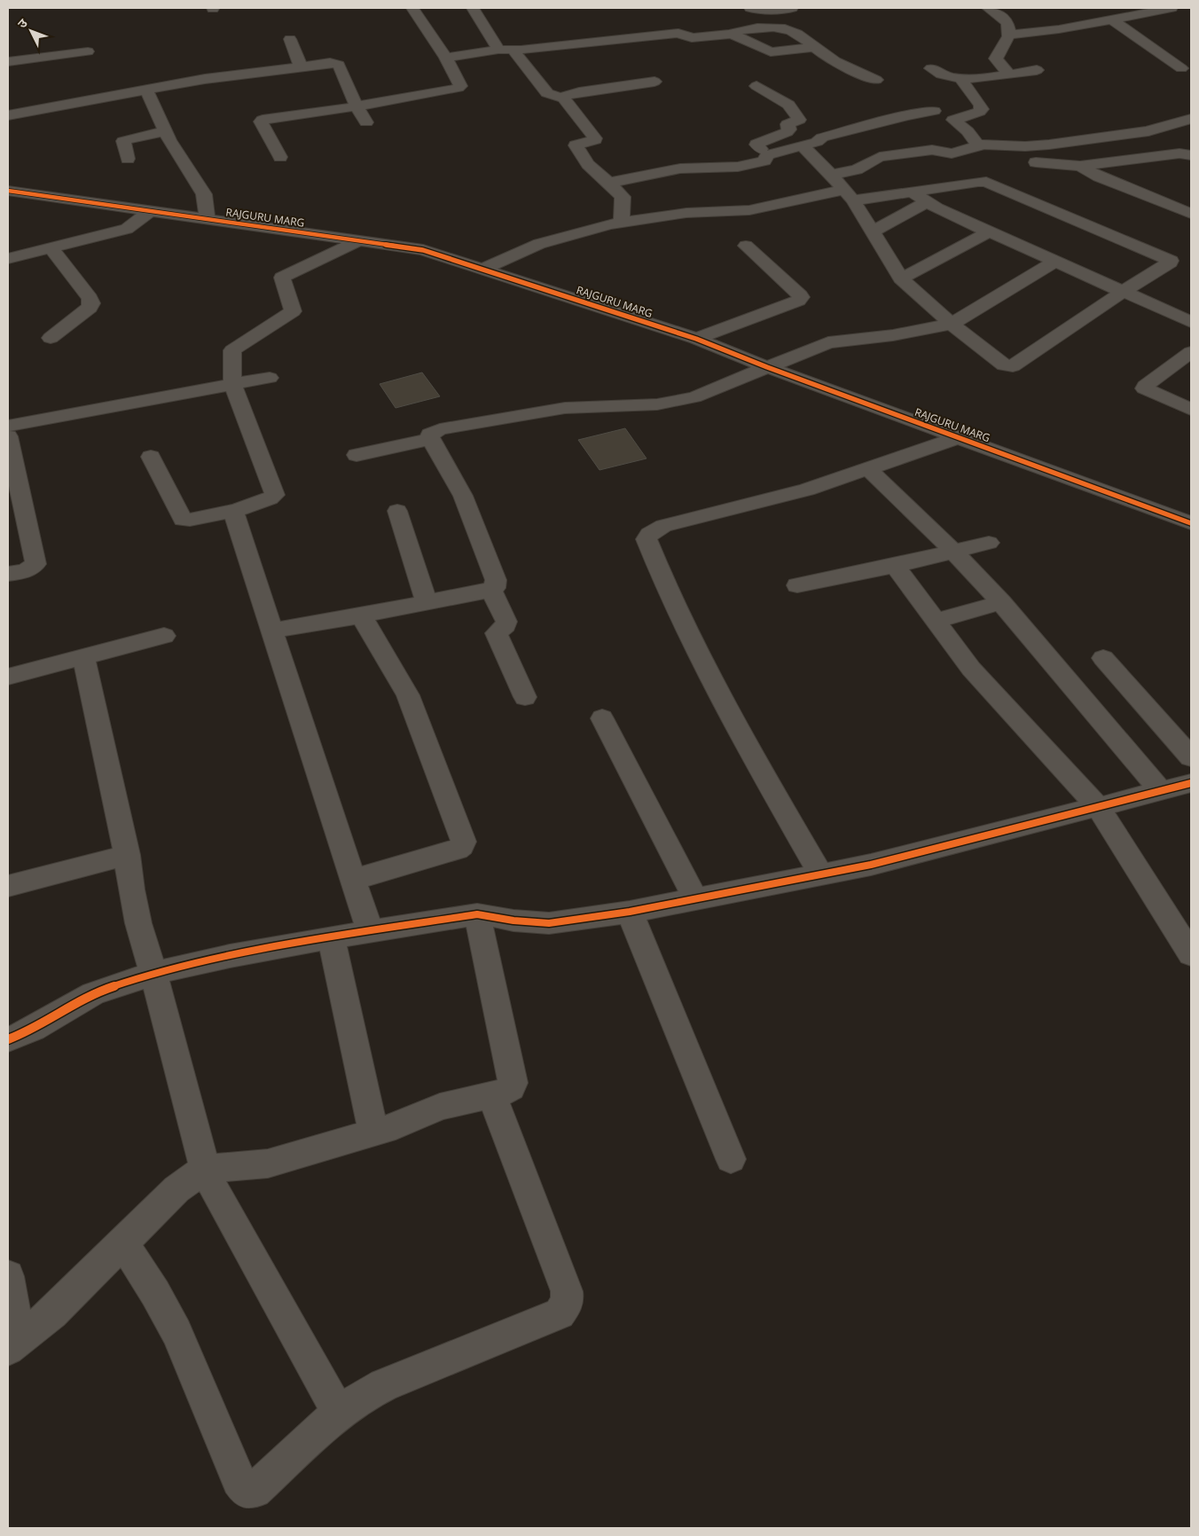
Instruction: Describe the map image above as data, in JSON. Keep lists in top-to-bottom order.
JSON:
{
  "streets": {
    "street": ["RAJGURU MARG"]
  },
  "north": "top left"
}
